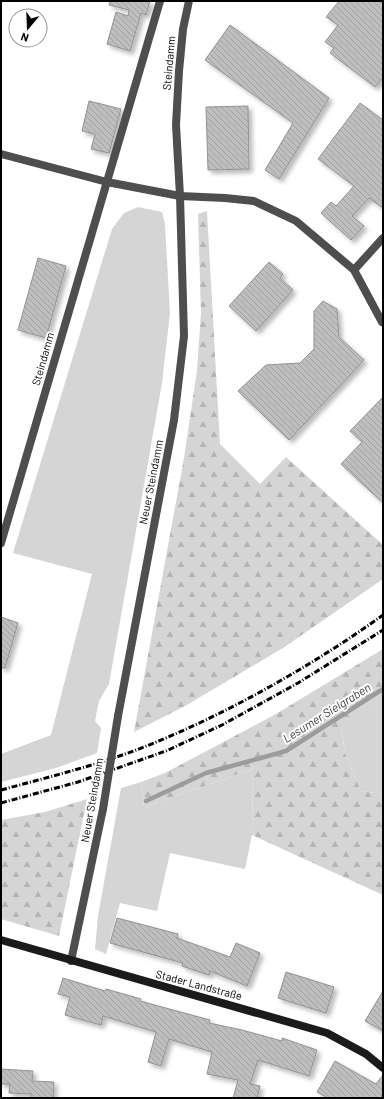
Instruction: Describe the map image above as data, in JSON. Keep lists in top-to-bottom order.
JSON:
{
  "streets": {
    "street": ["Steindamm", "Neuer Steindamm", "Stader Landstraße"]
  },
  "crossings": [
    ["Steindamm", "Neuer Steindamm"],
    ["Neuer Steindamm", "Stader Landstraße"]
  ],
  "water": ["Lesumer Sielgraben"],
  "north": "bottom"
}
